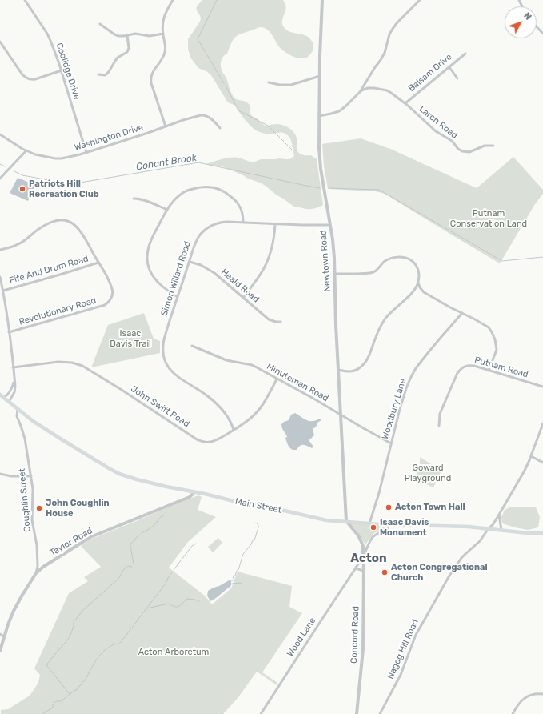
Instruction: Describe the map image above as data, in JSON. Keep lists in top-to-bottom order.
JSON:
{
  "streets": {
    "main road": ["Main Street"],
    "street": [
      "Coolidge Drive",
      "Balsam Drive",
      "Larch Road",
      "Washington Drive",
      "Newtown Road",
      "Fife And Drum Road",
      "Simon Willard Road",
      "Heald Road",
      "Revolutionary Road",
      "Putnam Road",
      "Minuteman Road",
      "John Swift Road",
      "Woodbury Lane",
      "Coughlin Street",
      "Taylor Road",
      "Concord Road",
      "Wood Lane",
      "Nagog Hill Road"
    ]
  },
  "crossings": [
    ["Coolidge Drive", "Washington Drive"],
    ["Balsam Drive", "Larch Road"],
    ["Newtown Road", "Simon Willard Road"],
    ["Newtown Road", "Minuteman Road"],
    ["Newtown Road", "Main Street"],
    ["Newtown Road", "Concord Road"],
    ["Fife And Drum Road", "Revolutionary Road"],
    ["Simon Willard Road", "Heald Road"],
    ["Simon Willard Road", "John Swift Road"],
    ["Minuteman Road", "John Swift Road"],
    ["Minuteman Road", "Woodbury Lane"],
    ["Woodbury Lane", "Main Street"],
    ["Coughlin Street", "Main Street"],
    ["Coughlin Street", "Taylor Road"],
    ["Main Street", "Taylor Road"],
    ["Main Street", "Concord Road"],
    ["Main Street", "Nagog Hill Road"],
    ["Concord Road", "Wood Lane"]
  ],
  "districts": ["Acton"],
  "water": ["Conant Brook"],
  "parks": [
    "Putnam Conservation Land",
    "Isaac Davis Trail",
    "Goward Playground",
    "Acton Arboretum"
  ],
  "places": [
    "Patriots Hill Recreation Club",
    "Acton Town Hall",
    "John Coughlin House",
    "Isaac Davis Monument",
    "Acton Congregational Church"
  ],
  "north": "top right"
}
